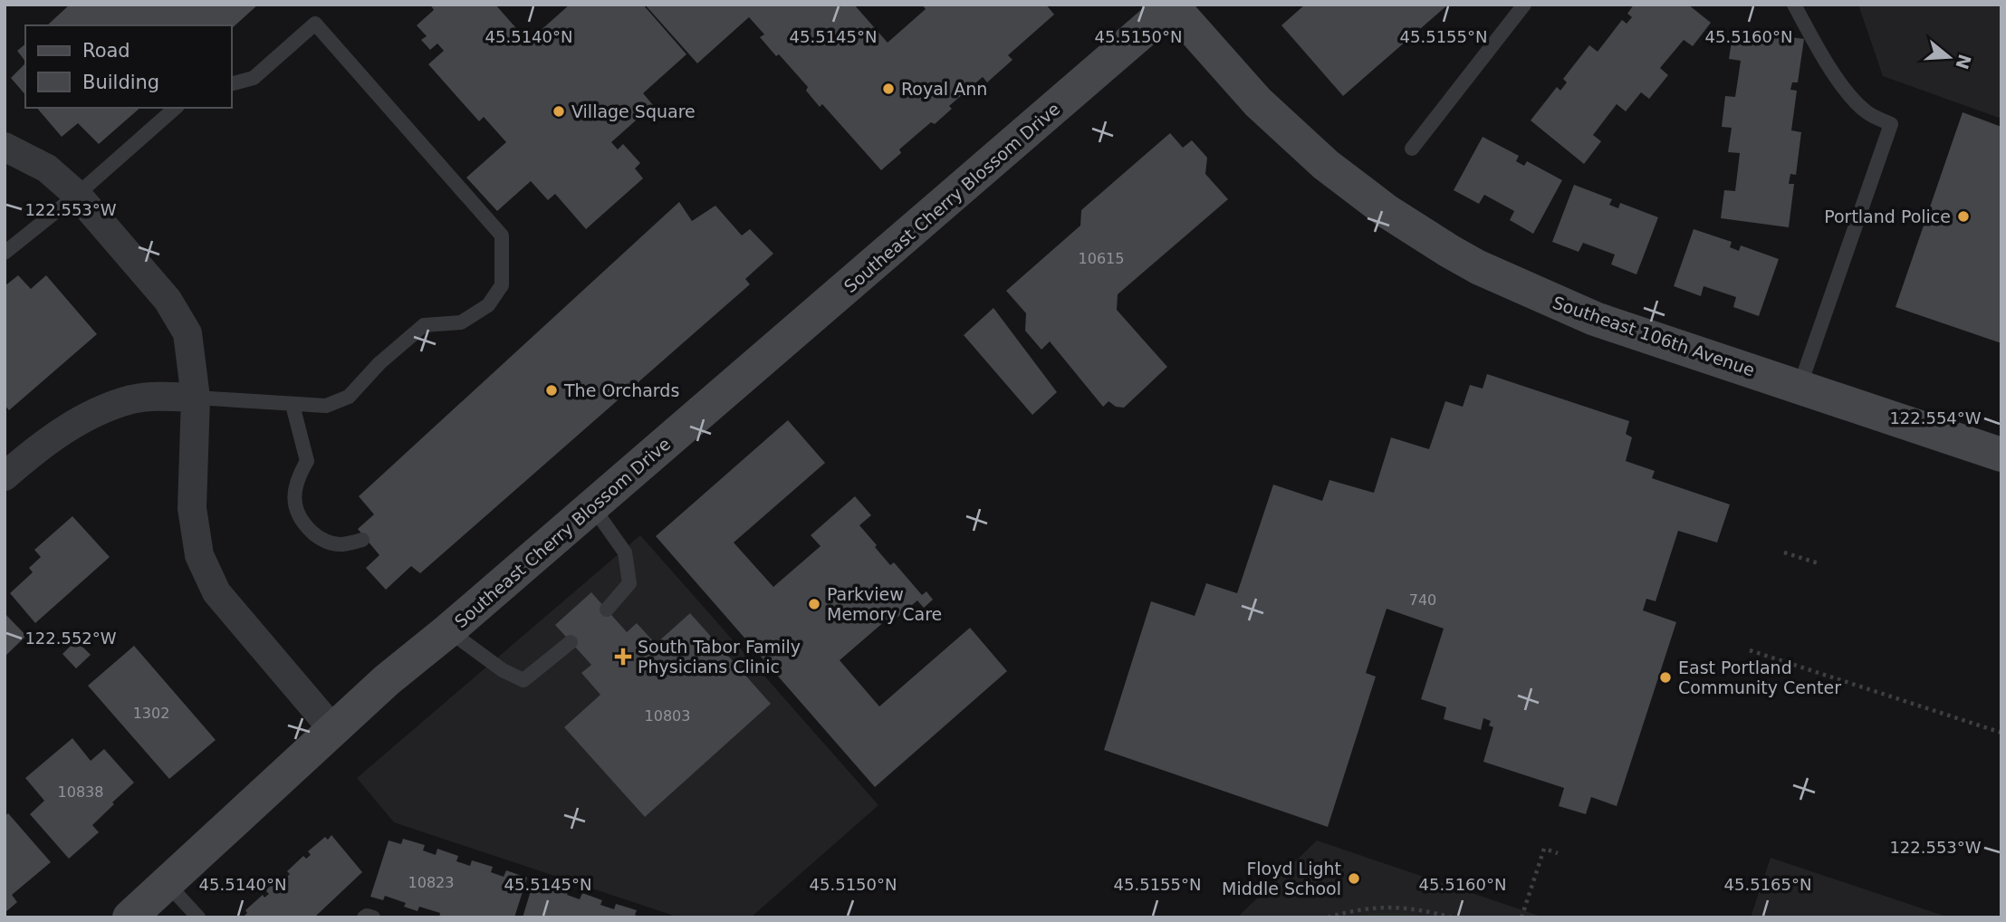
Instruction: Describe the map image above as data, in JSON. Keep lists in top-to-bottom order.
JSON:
{
  "streets": {
    "main road": ["Southeast Cherry Blossom Drive", "Southeast 106th Avenue"]
  },
  "crossings": [
    ["Southeast Cherry Blossom Drive", "Southeast 106th Avenue"]
  ],
  "places": {
    "other": [
      "Royal Ann",
      "Village Square",
      "Portland Police",
      "The Orchards",
      "Parkview Memory Care",
      "East Portland Community Center",
      "Floyd Light Middle School"
    ],
    "health": ["South Tabor Family Physicians Clinic"]
  },
  "house_numbers": [
    "10615",
    "740",
    "1302",
    "10803",
    "10838",
    "10823"
  ],
  "legend": ["Road", "Building"],
  "north": "right",
  "coordinates": [
    "45.5140°N",
    "45.5145°N",
    "45.5150°N",
    "45.5155°N",
    "45.5160°N",
    "122.553°W",
    "122.554°W",
    "122.552°W",
    "45.5165°N"
  ]
}
